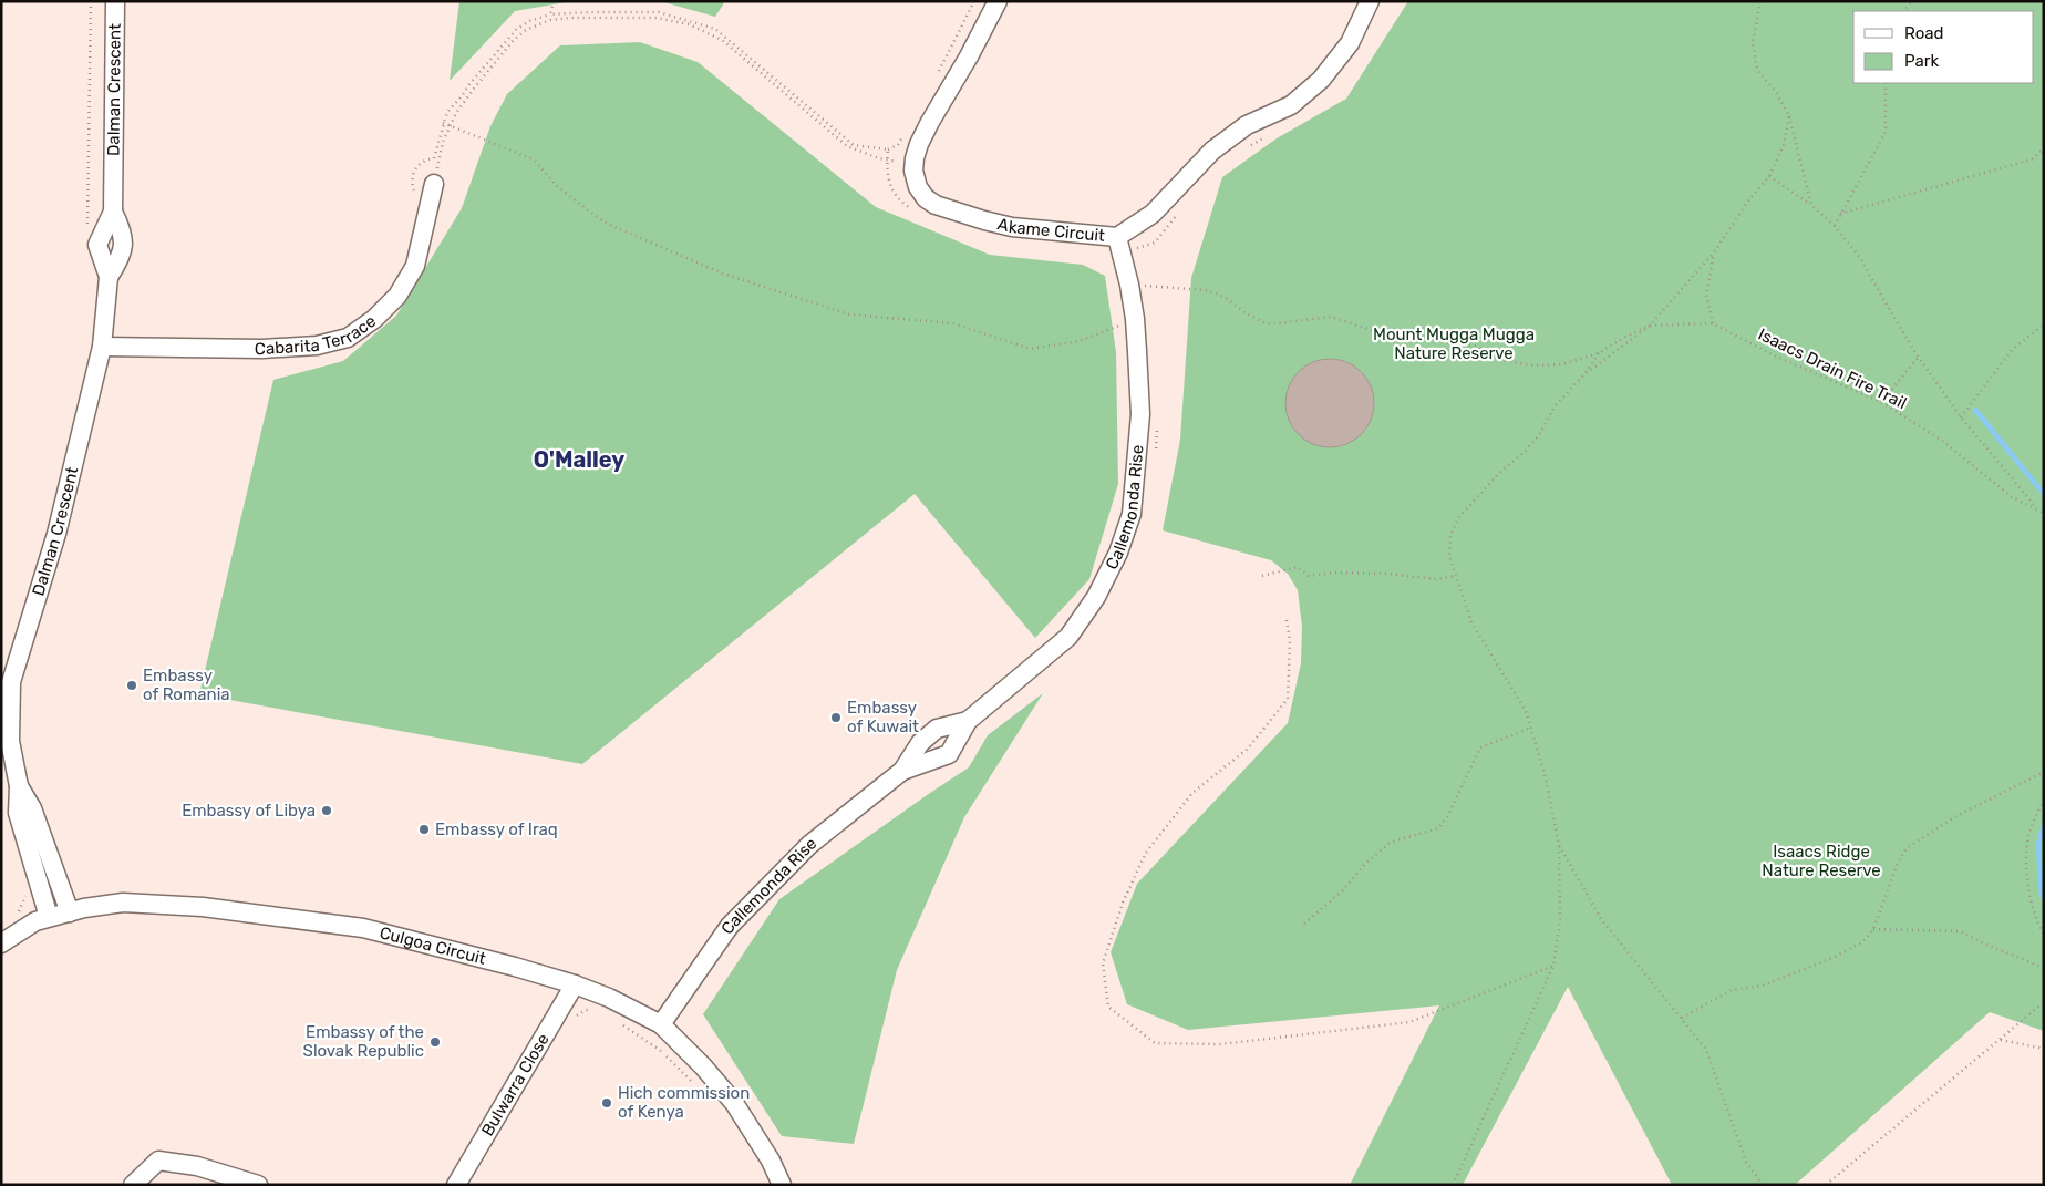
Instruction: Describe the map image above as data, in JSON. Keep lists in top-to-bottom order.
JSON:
{
  "streets": {
    "street": [
      "Dalman Crescent",
      "Akame Circuit",
      "Cabarita Terrace",
      "Callemonda Rise",
      "Culgoa Circuit",
      "Bulwarra Close"
    ],
    "path": ["Isaacs Drain Fire Trail"]
  },
  "crossings": [
    ["Dalman Crescent", "Cabarita Terrace"],
    ["Dalman Crescent", "Culgoa Circuit"],
    ["Akame Circuit", "Callemonda Rise"],
    ["Callemonda Rise", "Culgoa Circuit"],
    ["Culgoa Circuit", "Bulwarra Close"]
  ],
  "districts": ["O'Malley"],
  "parks": ["Mount Mugga Mugga Nature Reserve", "Isaacs Ridge Nature Reserve"],
  "places": [
    "Embassy of Romania",
    "Embassy of Kuwait",
    "Embassy of Libya",
    "Embassy of Iraq",
    "Embassy of the Slovak Republic",
    "Hich commission of Kenya"
  ],
  "legend": ["Road", "Park"]
}
